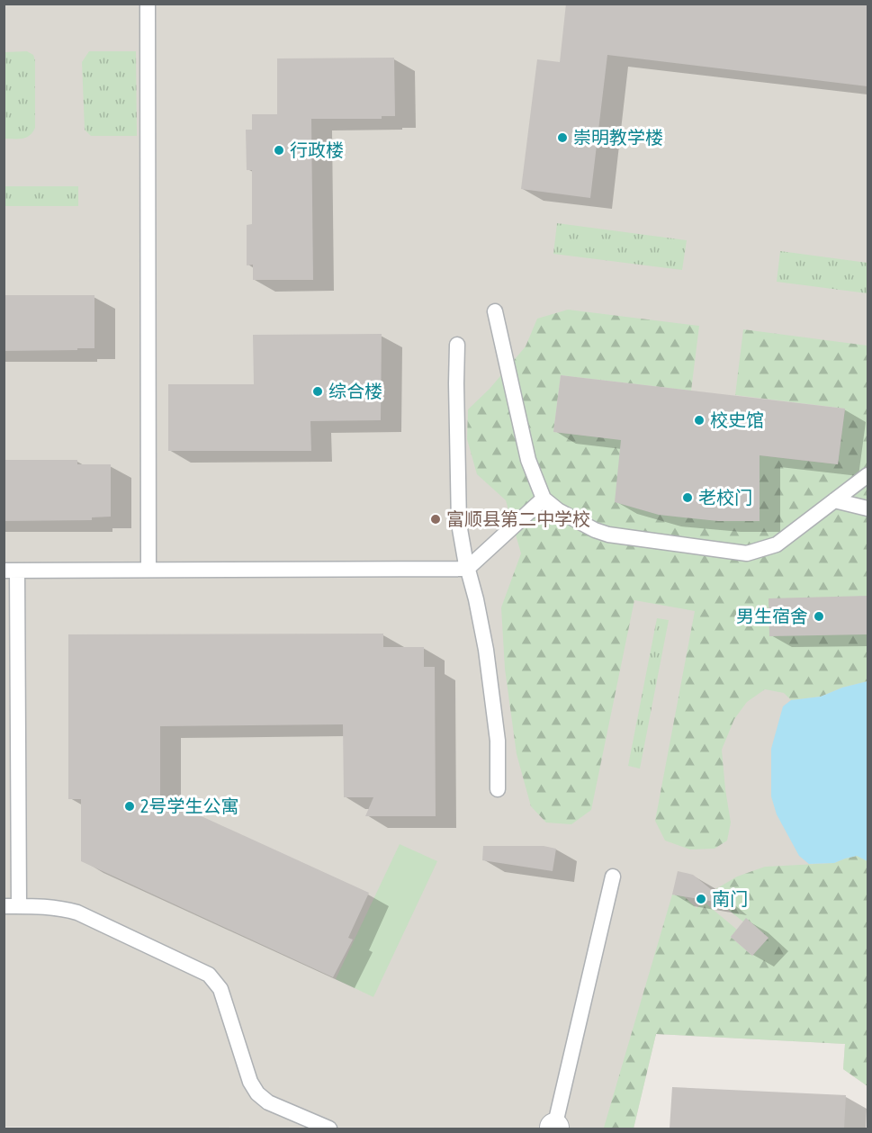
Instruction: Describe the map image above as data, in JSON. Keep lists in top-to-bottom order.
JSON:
{
  "places": [
    "崇明教学楼",
    "行政楼",
    "综合楼",
    "校史馆",
    "老校门",
    "富顺县第二中学校",
    "男生宿舍",
    "2号学生公寓",
    "南门"
  ]
}
